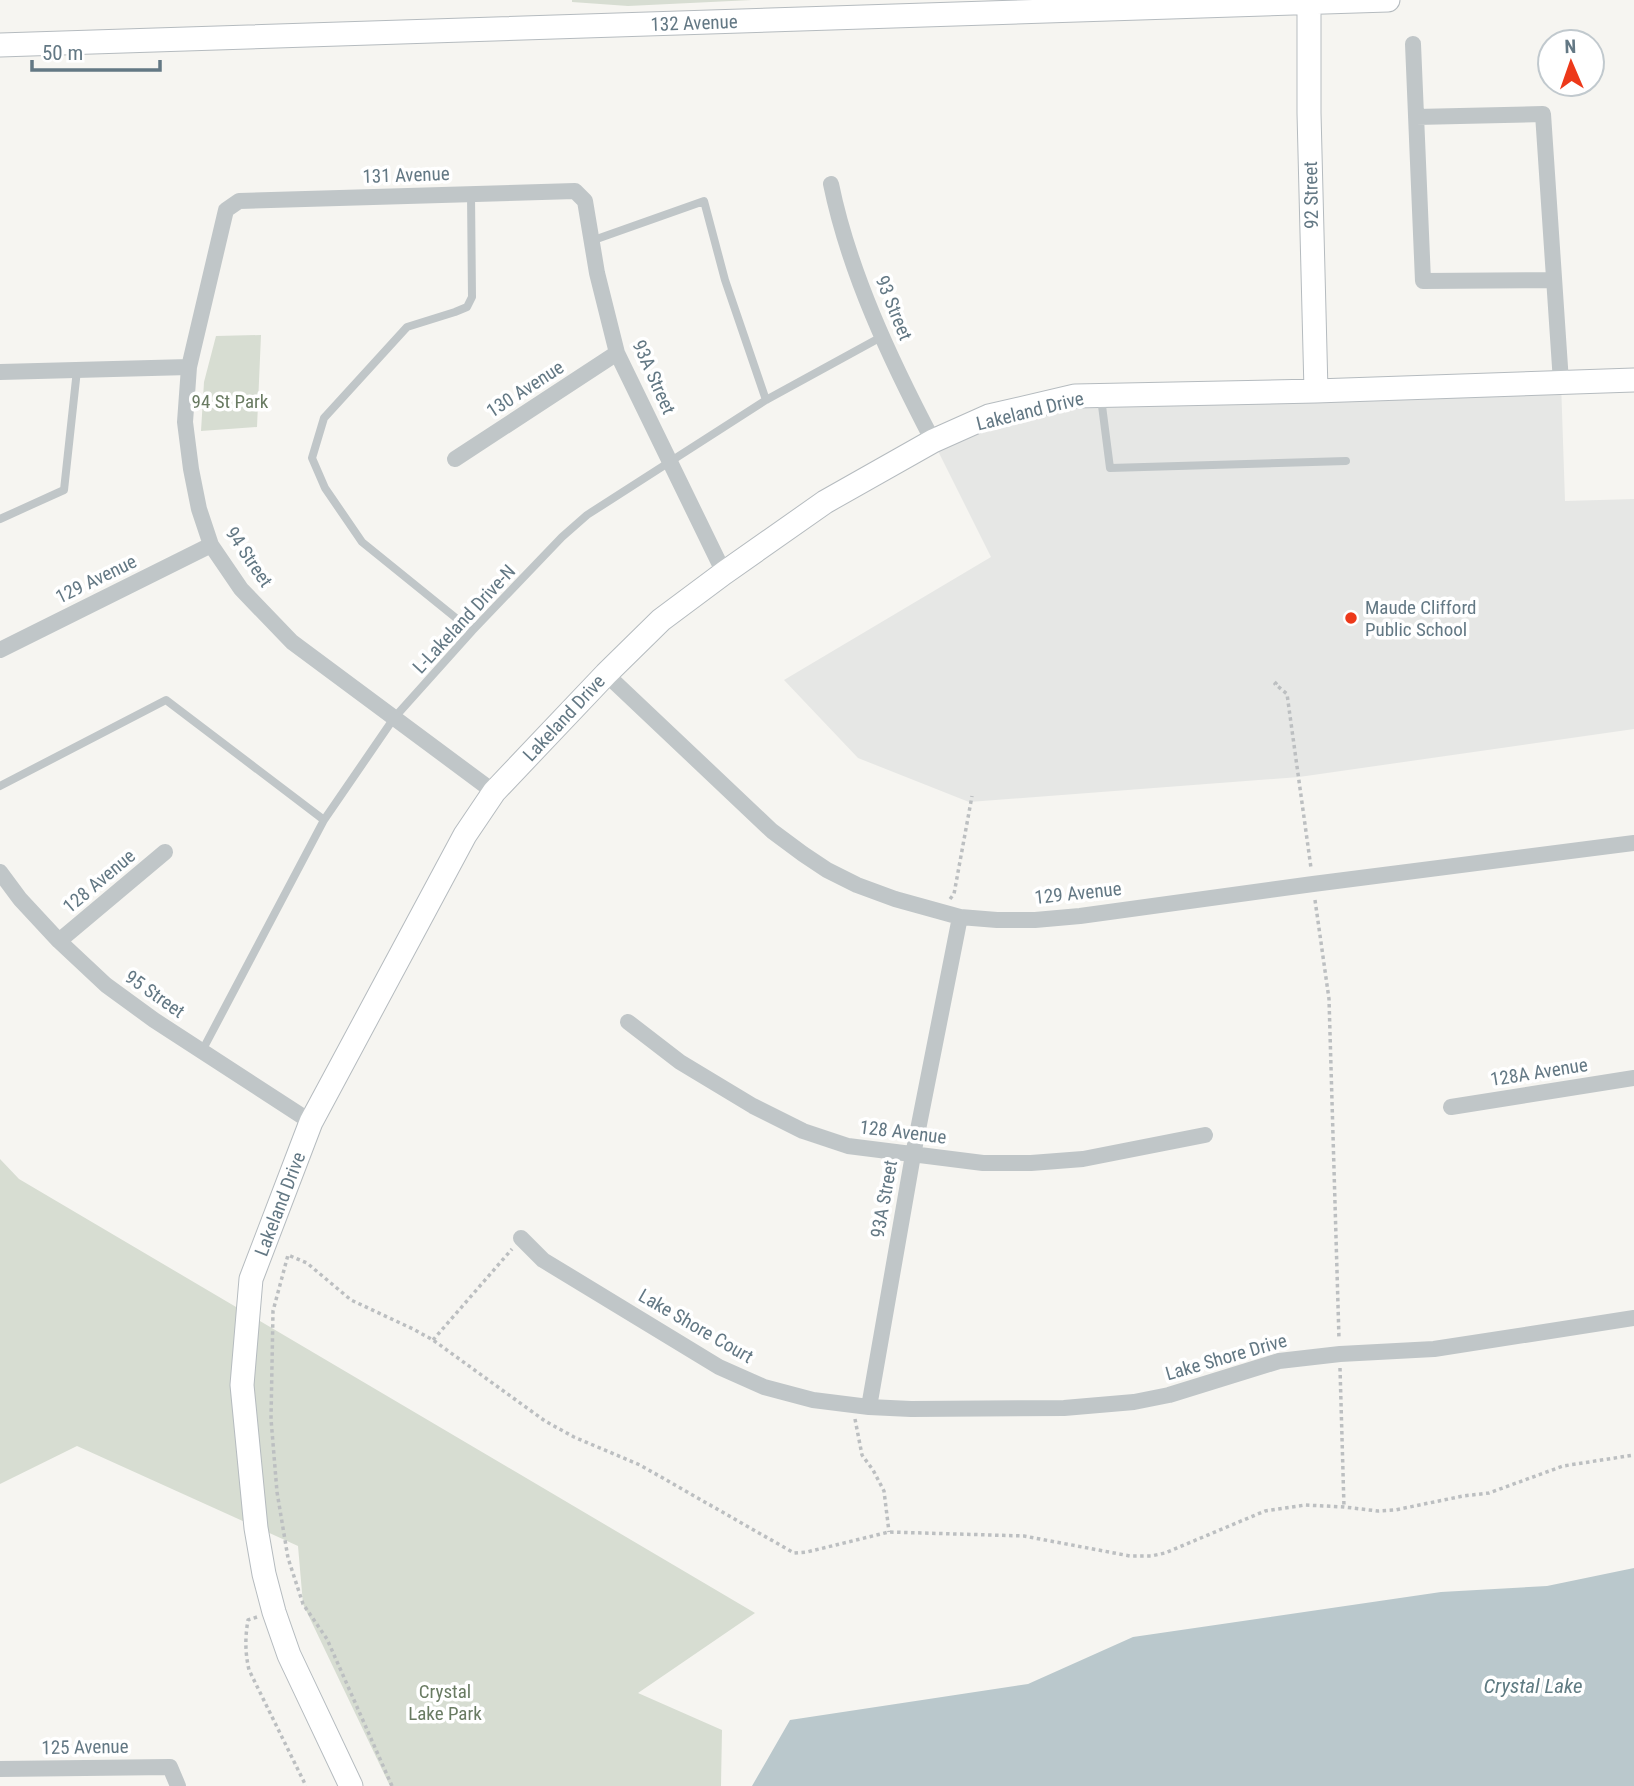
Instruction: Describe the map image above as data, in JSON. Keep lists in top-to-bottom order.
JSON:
{
  "streets": {
    "street": [
      "132 Avenue",
      "131 Avenue",
      "92 Street",
      "93 Street",
      "93A Street",
      "130 Avenue",
      "Lakeland Drive",
      "94 Street",
      "129 Avenue",
      "128 Avenue",
      "95 Street",
      "128A Avenue",
      "Lake Shore Court",
      "Lake Shore Drive",
      "125 Avenue"
    ],
    "lane": ["L-Lakeland Drive-N"]
  },
  "crossings": [
    ["132 Avenue", "92 Street"],
    ["131 Avenue", "93A Street"],
    ["131 Avenue", "94 Street"],
    ["92 Street", "Lakeland Drive"],
    ["93 Street", "Lakeland Drive"],
    ["93 Street", "L-Lakeland Drive-N"],
    ["93A Street", "130 Avenue"],
    ["93A Street", "Lakeland Drive"],
    ["93A Street", "129 Avenue"],
    ["93A Street", "L-Lakeland Drive-N"],
    ["93A Street", "128 Avenue"],
    ["93A Street", "Lake Shore Court"],
    ["93A Street", "Lake Shore Drive"],
    ["Lakeland Drive", "94 Street"],
    ["Lakeland Drive", "129 Avenue"],
    ["Lakeland Drive", "95 Street"],
    ["94 Street", "129 Avenue"],
    ["94 Street", "L-Lakeland Drive-N"],
    ["L-Lakeland Drive-N", "95 Street"],
    ["128 Avenue", "95 Street"],
    ["Lake Shore Court", "Lake Shore Drive"]
  ],
  "water": ["Crystal Lake"],
  "parks": ["94 St Park", "Crystal Lake Park"],
  "places": ["Maude Clifford Public School"],
  "scale_bar": "50 m",
  "north": "top"
}
